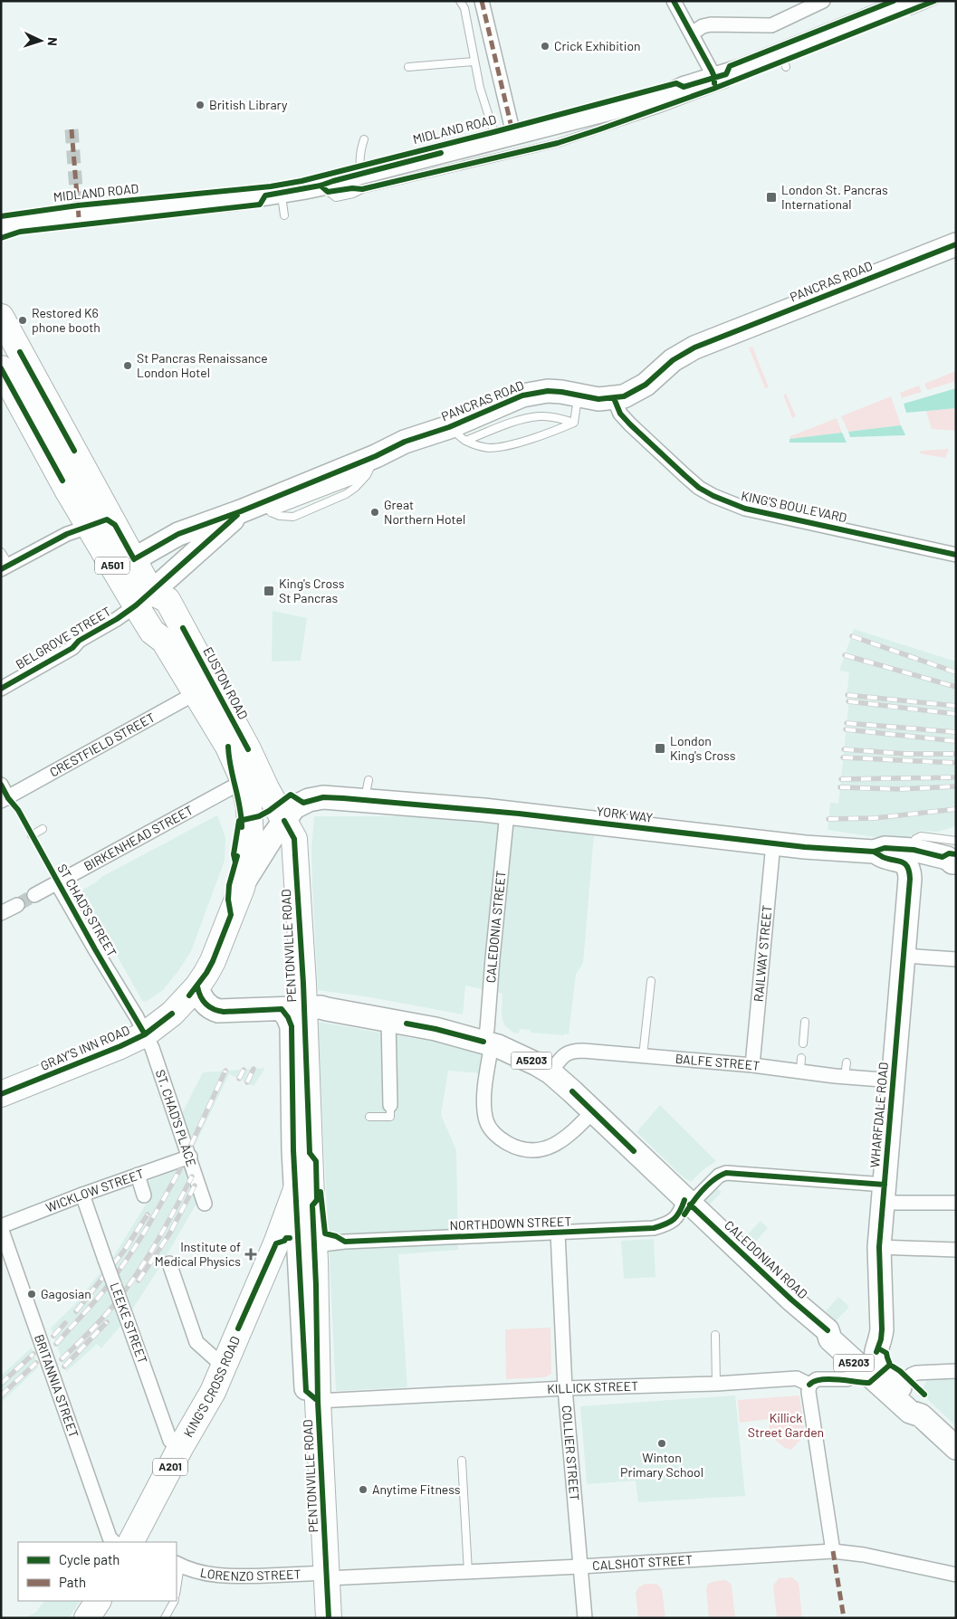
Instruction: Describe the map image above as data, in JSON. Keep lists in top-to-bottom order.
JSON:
{
  "streets": {
    "highway": [
      "A501",
      "EUSTON ROAD",
      "PENTONVILLE ROAD",
      "GRAY'S INN ROAD",
      "KING'S CROSS ROAD",
      "A201"
    ],
    "main road": [
      "PANCRAS ROAD",
      "YORK WAY",
      "A5203",
      "WHARFDALE ROAD",
      "CALEDONIAN ROAD"
    ],
    "street": [
      "MIDLAND ROAD",
      "KING'S BOULEVARD",
      "BELGROVE STREET",
      "CRESTFIELD STREET",
      "BIRKENHEAD STREET",
      "ST CHAD'S STREET",
      "CALEDONIA STREET",
      "RAILWAY STREET",
      "BALFE STREET",
      "ST. CHAD'S PLACE",
      "WICKLOW STREET",
      "NORTHDOWN STREET",
      "LEEKE STREET",
      "BRITANNIA STREET",
      "KILLICK STREET",
      "COLLIER STREET",
      "CALSHOT STREET",
      "LORENZO STREET"
    ]
  },
  "crossings": [
    ["PANCRAS ROAD", "KING'S BOULEVARD"],
    ["PANCRAS ROAD", "BELGROVE STREET"],
    ["PANCRAS ROAD", "EUSTON ROAD"],
    ["BELGROVE STREET", "EUSTON ROAD"],
    ["EUSTON ROAD", "CRESTFIELD STREET"],
    ["EUSTON ROAD", "YORK WAY"],
    ["EUSTON ROAD", "BIRKENHEAD STREET"],
    ["EUSTON ROAD", "PENTONVILLE ROAD"],
    ["EUSTON ROAD", "GRAY'S INN ROAD"],
    ["YORK WAY", "CALEDONIA STREET"],
    ["YORK WAY", "PENTONVILLE ROAD"],
    ["YORK WAY", "RAILWAY STREET"],
    ["YORK WAY", "GRAY'S INN ROAD"],
    ["YORK WAY", "WHARFDALE ROAD"],
    ["BIRKENHEAD STREET", "ST CHAD'S STREET"],
    ["BIRKENHEAD STREET", "GRAY'S INN ROAD"],
    ["ST CHAD'S STREET", "GRAY'S INN ROAD"],
    ["ST CHAD'S STREET", "ST. CHAD'S PLACE"],
    ["CALEDONIA STREET", "CALEDONIAN ROAD"],
    ["PENTONVILLE ROAD", "GRAY'S INN ROAD"],
    ["PENTONVILLE ROAD", "A5203"],
    ["PENTONVILLE ROAD", "NORTHDOWN STREET"],
    ["PENTONVILLE ROAD", "CALEDONIAN ROAD"],
    ["PENTONVILLE ROAD", "KING'S CROSS ROAD"],
    ["PENTONVILLE ROAD", "KILLICK STREET"],
    ["PENTONVILLE ROAD", "CALSHOT STREET"],
    ["PENTONVILLE ROAD", "LORENZO STREET"],
    ["RAILWAY STREET", "BALFE STREET"],
    ["GRAY'S INN ROAD", "A5203"],
    ["GRAY'S INN ROAD", "ST. CHAD'S PLACE"],
    ["A5203", "WHARFDALE ROAD"],
    ["A5203", "CALEDONIAN ROAD"],
    ["BALFE STREET", "WHARFDALE ROAD"],
    ["BALFE STREET", "CALEDONIAN ROAD"],
    ["WHARFDALE ROAD", "NORTHDOWN STREET"],
    ["ST. CHAD'S PLACE", "WICKLOW STREET"],
    ["WICKLOW STREET", "LEEKE STREET"],
    ["WICKLOW STREET", "BRITANNIA STREET"],
    ["NORTHDOWN STREET", "CALEDONIAN ROAD"],
    ["NORTHDOWN STREET", "COLLIER STREET"],
    ["CALEDONIAN ROAD", "KILLICK STREET"],
    ["LEEKE STREET", "KING'S CROSS ROAD"],
    ["KING'S CROSS ROAD", "BRITANNIA STREET"],
    ["KILLICK STREET", "COLLIER STREET"],
    ["COLLIER STREET", "CALSHOT STREET"],
    ["CALSHOT STREET", "LORENZO STREET"]
  ],
  "parks": ["Killick Street Garden"],
  "places": {
    "other": [
      "Crick Exhibition",
      "British Library",
      "Restored K6 phone booth",
      "St Pancras Renaissance London Hotel",
      "Great Northern Hotel",
      "Gagosian",
      "Winton Primary School",
      "Anytime Fitness"
    ],
    "transit": ["London St. Pancras International", "King's Cross St Pancras", "London King's Cross"],
    "health": ["Institute of Medical Physics"]
  },
  "legend": ["Cycle path", "Path"],
  "north": "right"
}
